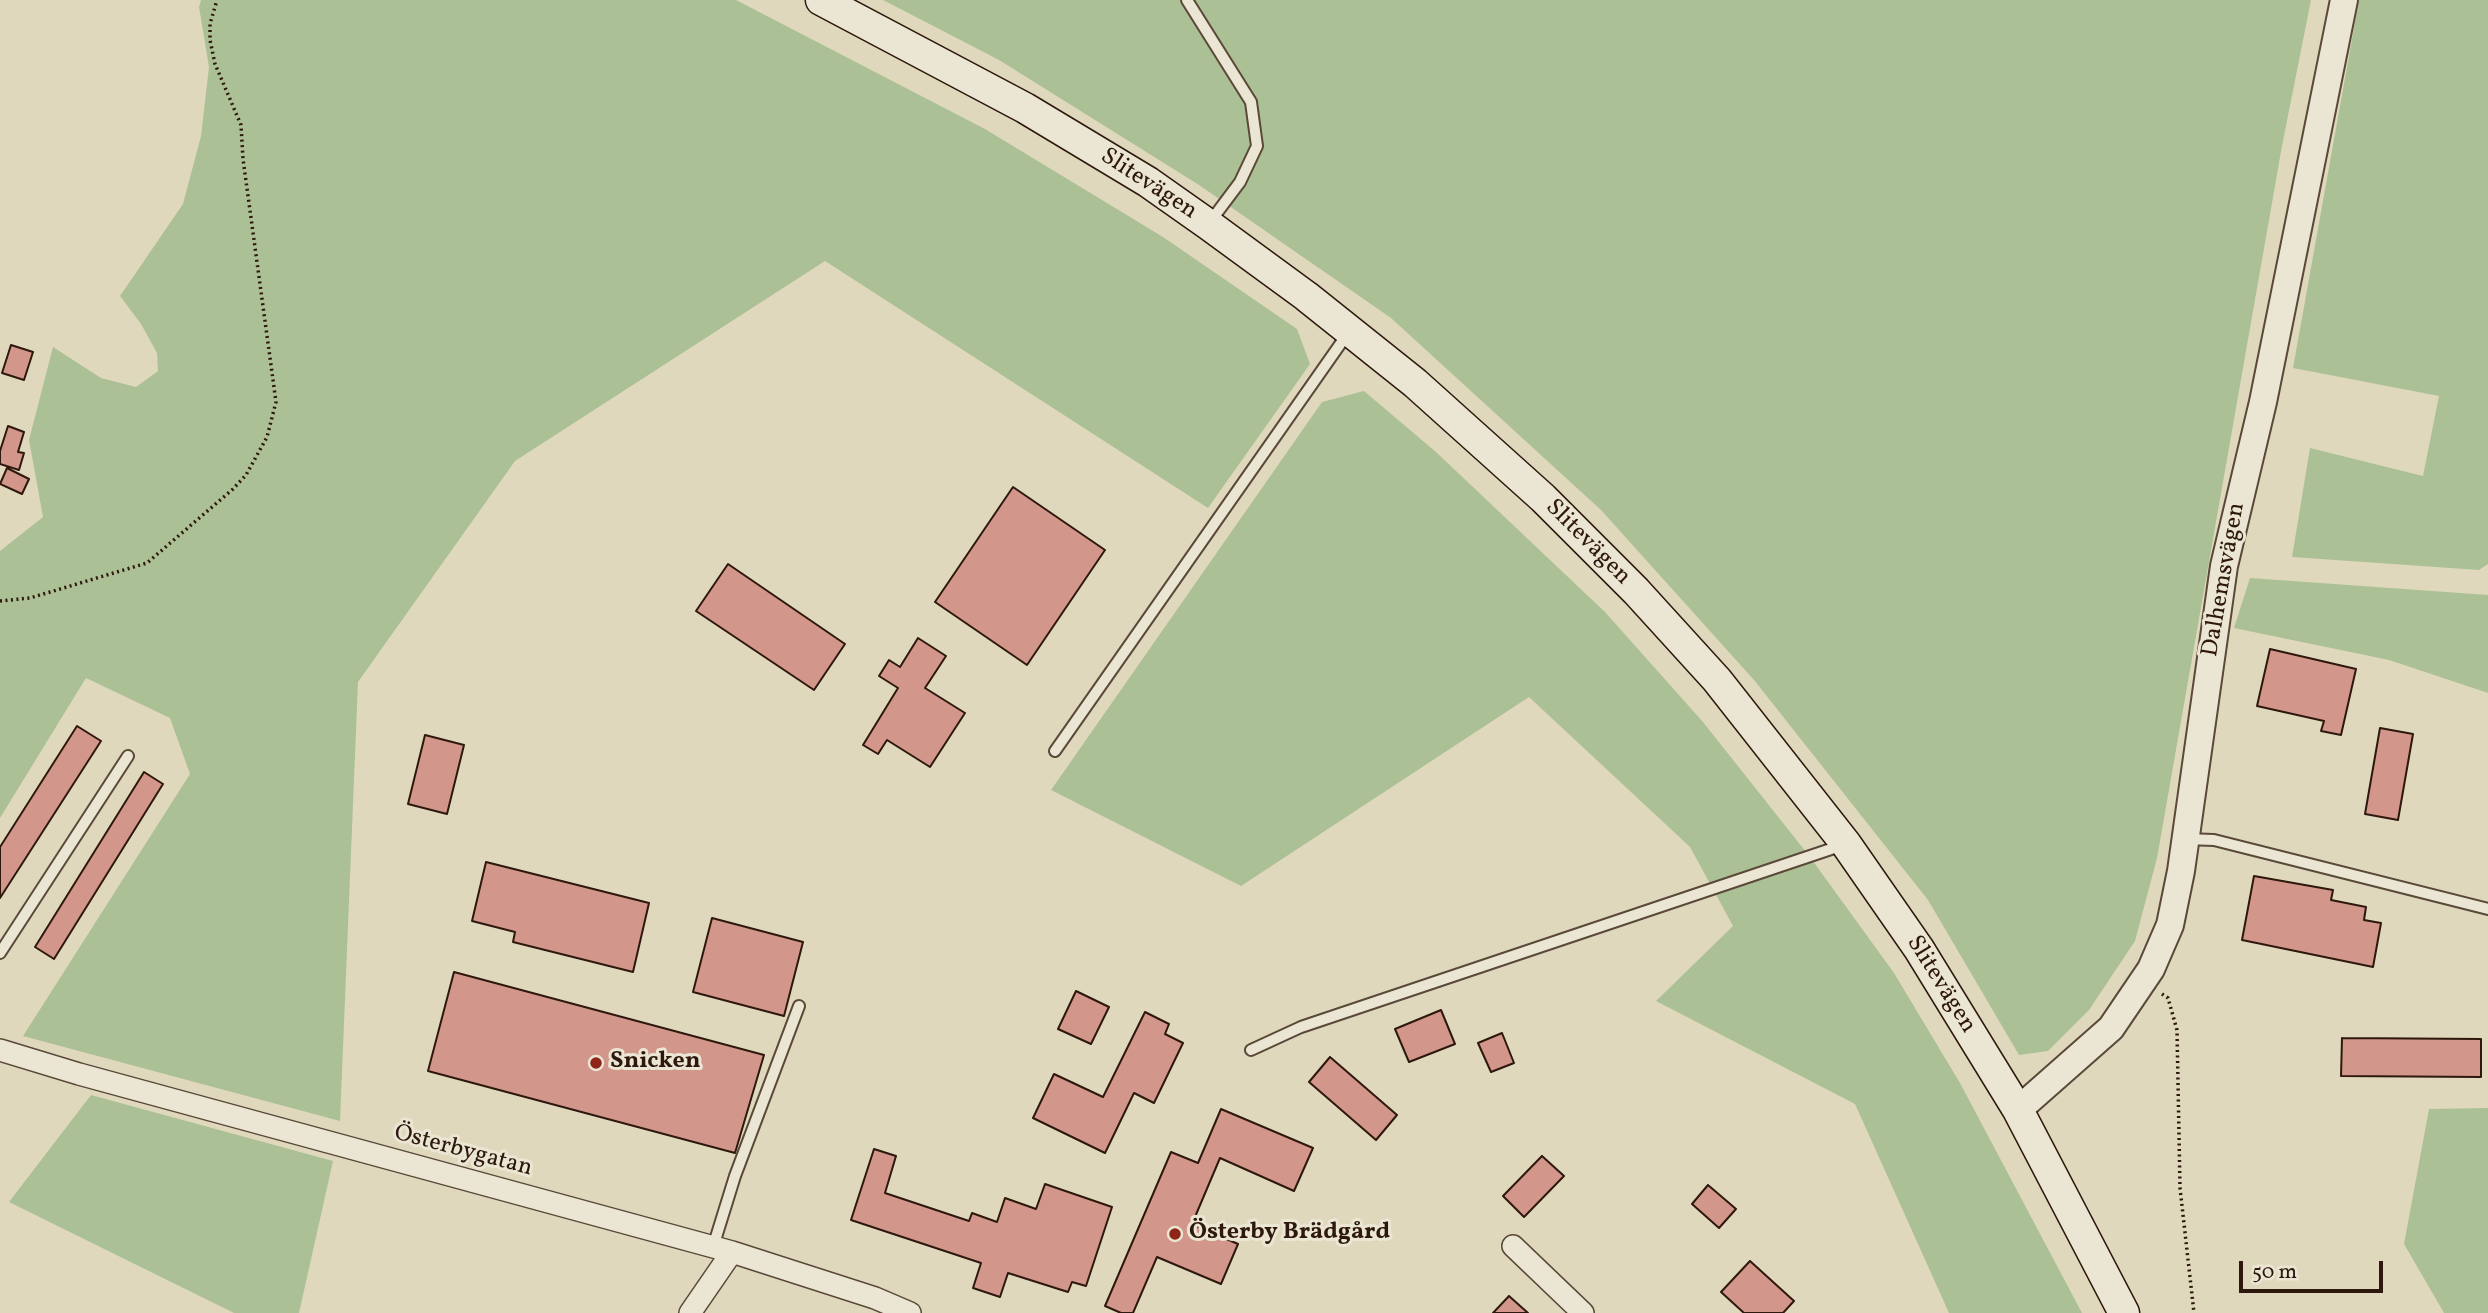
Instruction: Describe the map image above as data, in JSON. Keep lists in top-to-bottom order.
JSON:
{
  "streets": {
    "main road": ["Slitevägen"],
    "street": ["Dalhemsvägen", "Österbygatan"]
  },
  "crossings": [
    ["Slitevägen", "Dalhemsvägen"]
  ],
  "places": ["Snicken", "Österby Brädgård"],
  "scale_bar": "50 m"
}
